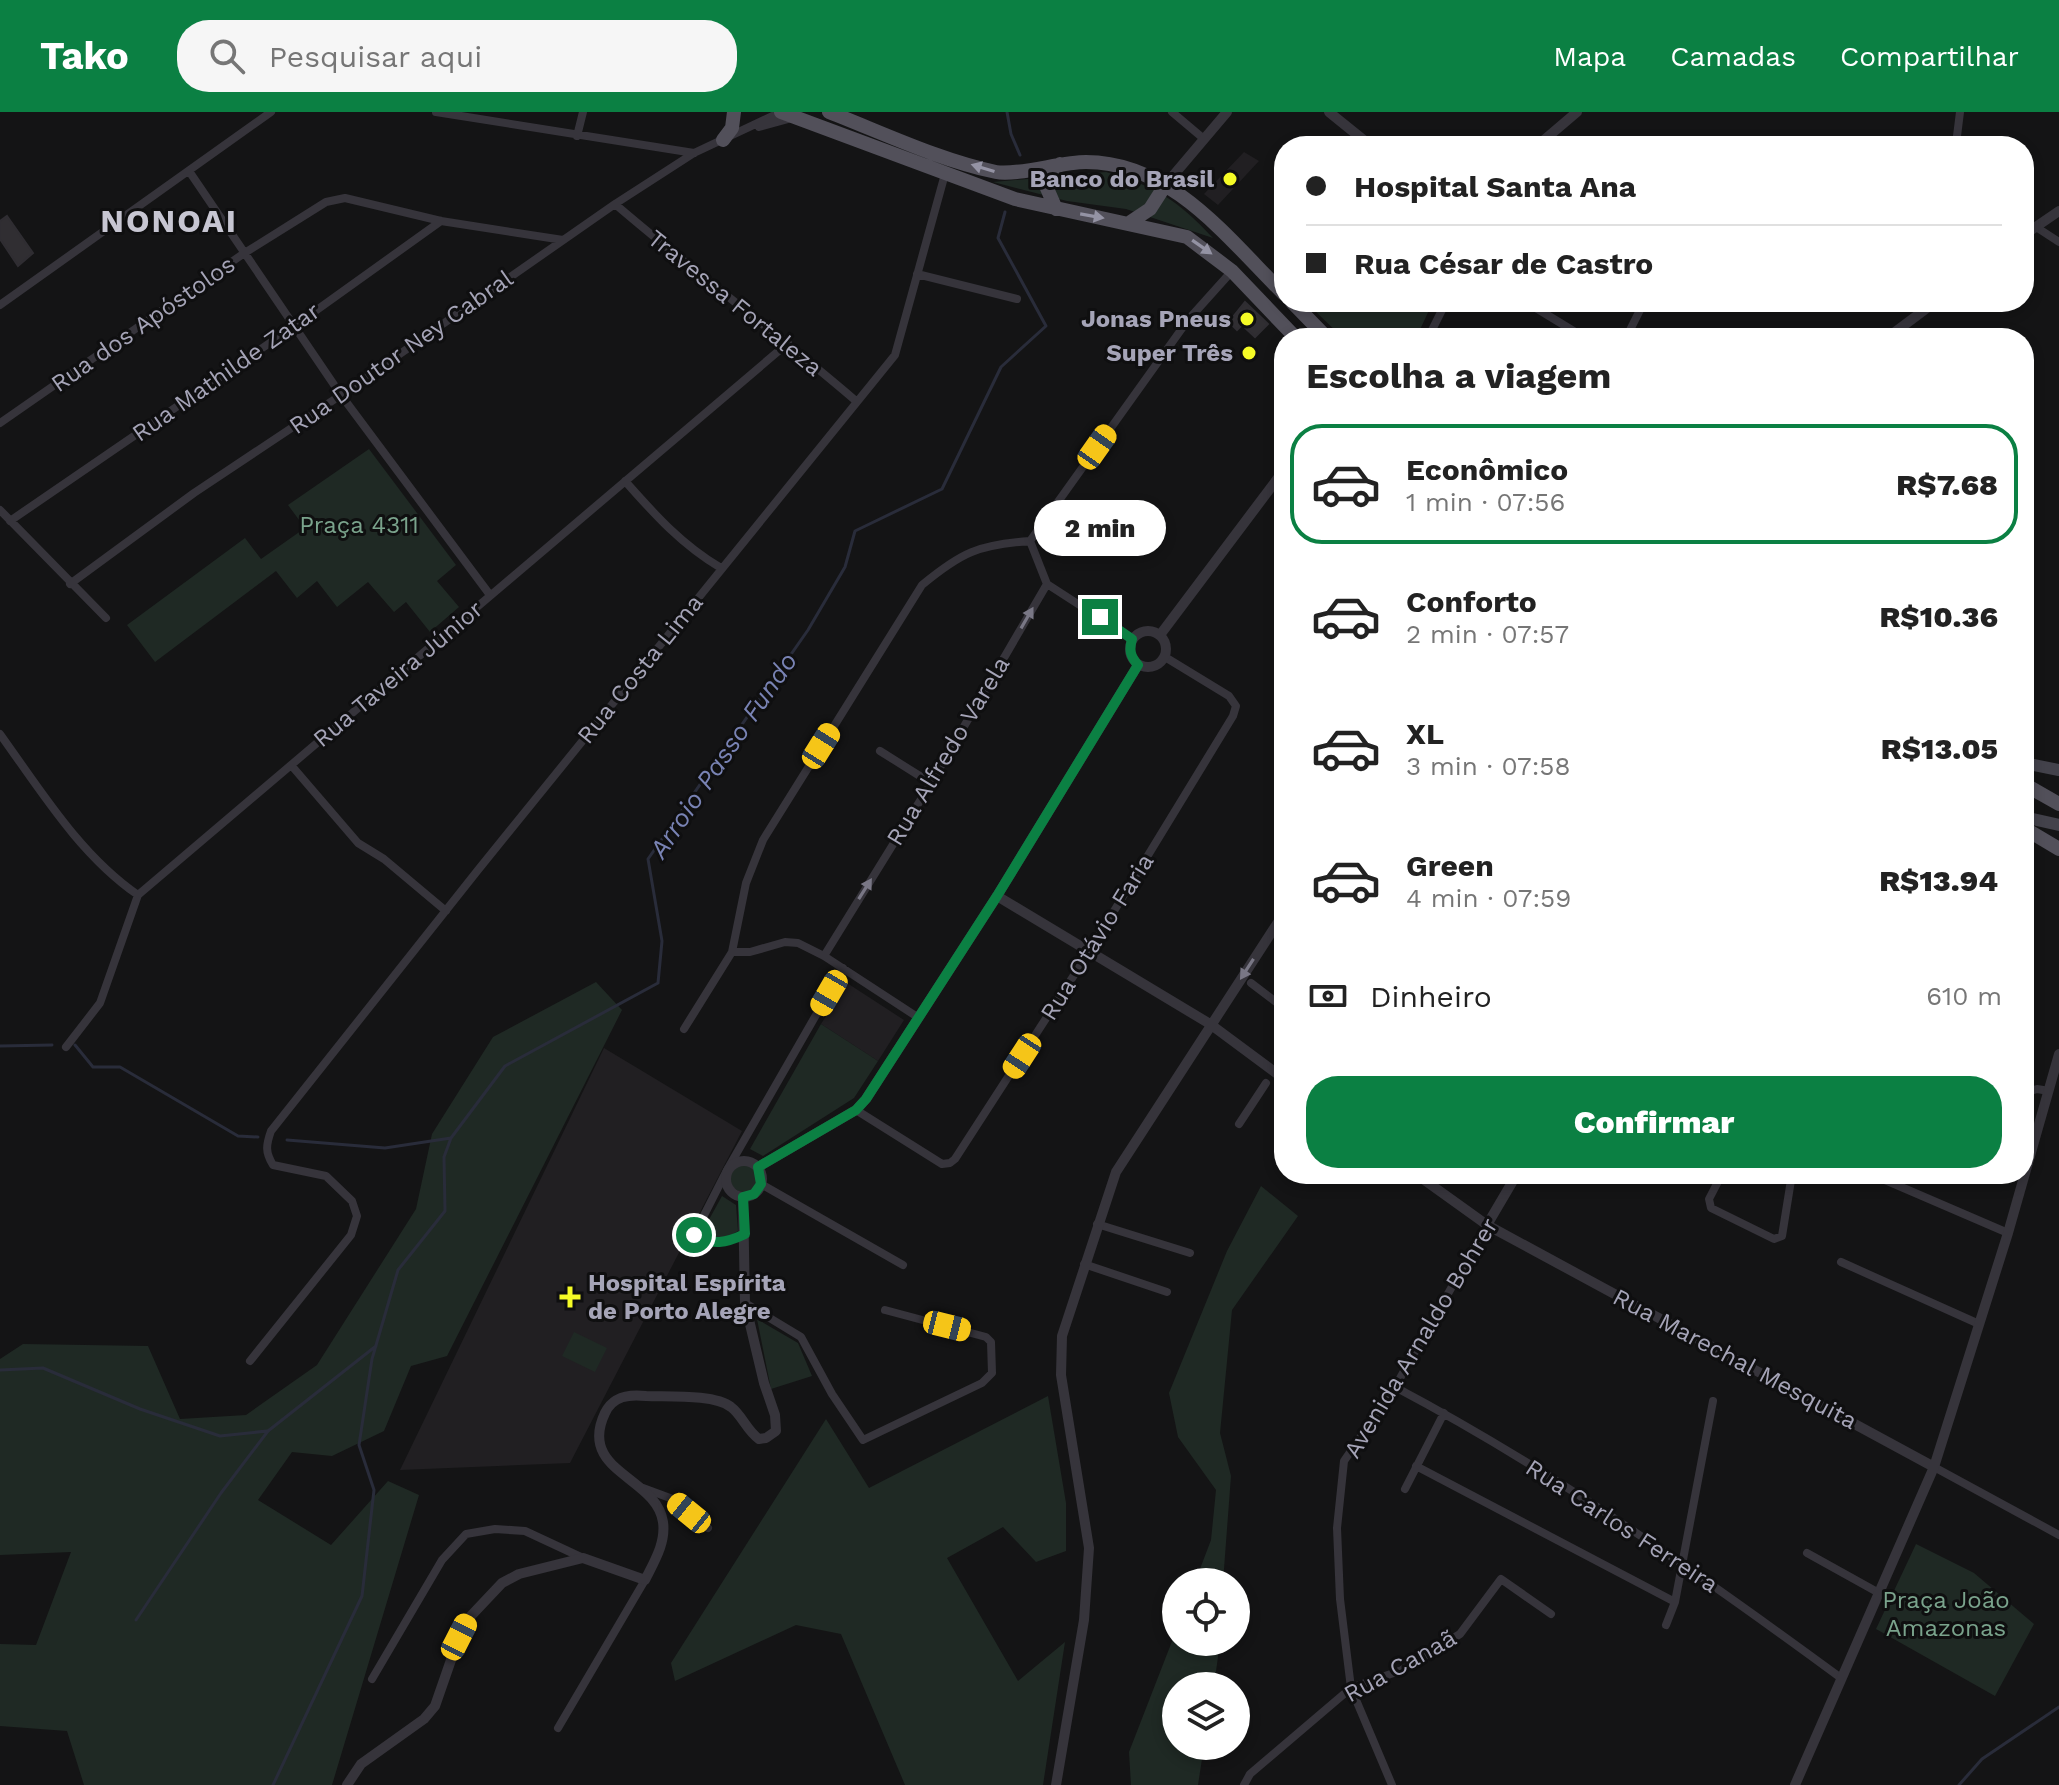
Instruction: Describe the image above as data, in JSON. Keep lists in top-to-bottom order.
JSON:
{
  "streets": {
    "street": [
      "Travessa Fortaleza",
      "Rua dos Apóstolos",
      "Rua Doutor Ney Cabral",
      "Rua Mathilde Zatar",
      "Rua Costa Lima",
      "Rua Taveira Júnior",
      "Rua Alfredo Varela",
      "Rua Otávio Faria",
      "Avenida Arnaldo Bohrer",
      "Rua Marechal Mesquita",
      "Rua Carlos Ferreira",
      "Rua Canaã"
    ]
  },
  "crossings": [
    ["Travessa Fortaleza", "Rua Doutor Ney Cabral"],
    ["Travessa Fortaleza", "Rua Costa Lima"],
    ["Travessa Fortaleza", "Rua Taveira Júnior"],
    ["Rua dos Apóstolos", "Rua Doutor Ney Cabral"],
    ["Rua dos Apóstolos", "Rua Mathilde Zatar"],
    ["Avenida Arnaldo Bohrer", "Rua Marechal Mesquita"],
    ["Avenida Arnaldo Bohrer", "Rua Carlos Ferreira"],
    ["Avenida Arnaldo Bohrer", "Rua Canaã"]
  ],
  "one_way": ["Rua Alfredo Varela"],
  "districts": ["NONOAI"],
  "water": ["Arroio Passo Fundo"],
  "parks": ["Praça 4311", "Praça João Amazonas"],
  "places": {
    "other": ["Banco do Brasil", "Jonas Pneus", "Super Três"],
    "health": ["Hospital Espírita de Porto Alegre"]
  },
  "page": {
    "header": "Tako",
    "search": "Pesquisar aqui",
    "nav": ["Mapa", "Camadas", "Compartilhar"],
    "banner": ["Hospital Santa Ana", "Rua César de Castro"],
    "heading": "Escolha a viagem",
    "list": [
      {
        "name": "Econômico",
        "note": "1 min · 07:56",
        "value": "R$7.68"
      },
      {
        "name": "Conforto",
        "note": "2 min · 07:57",
        "value": "R$10.36"
      },
      {
        "name": "XL",
        "note": "3 min · 07:58",
        "value": "R$13.05"
      },
      {
        "name": "Green",
        "note": "4 min · 07:59",
        "value": "R$13.94"
      }
    ],
    "bubble": "2 min",
    "pay": ["Dinheiro", "610 m"],
    "buttons": "Confirmar"
  }
}
